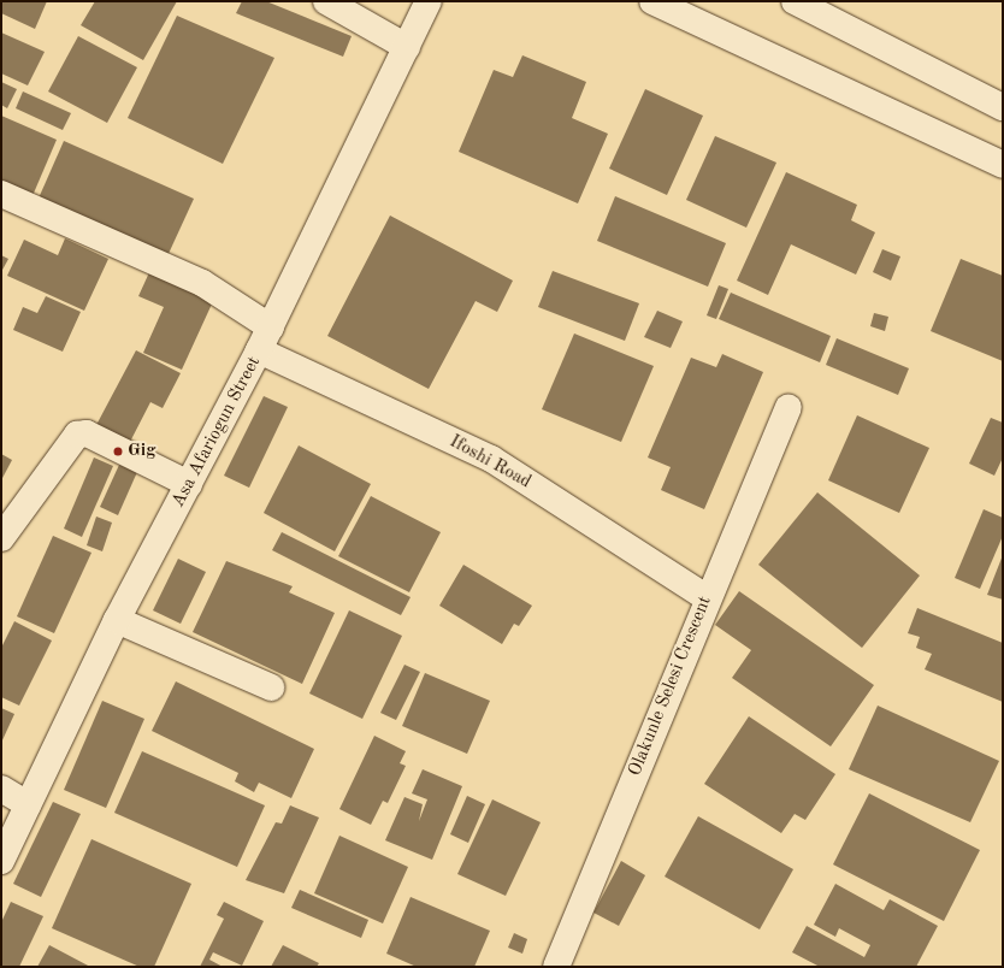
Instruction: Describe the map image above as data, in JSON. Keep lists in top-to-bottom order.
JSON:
{
  "streets": {
    "street": ["Asa Afariogun Street", "Ifoshi Road", "Olakunle Selesi Crescent"]
  },
  "crossings": [
    ["Asa Afariogun Street", "Ifoshi Road"],
    ["Ifoshi Road", "Olakunle Selesi Crescent"]
  ],
  "places": ["Gig"]
}
